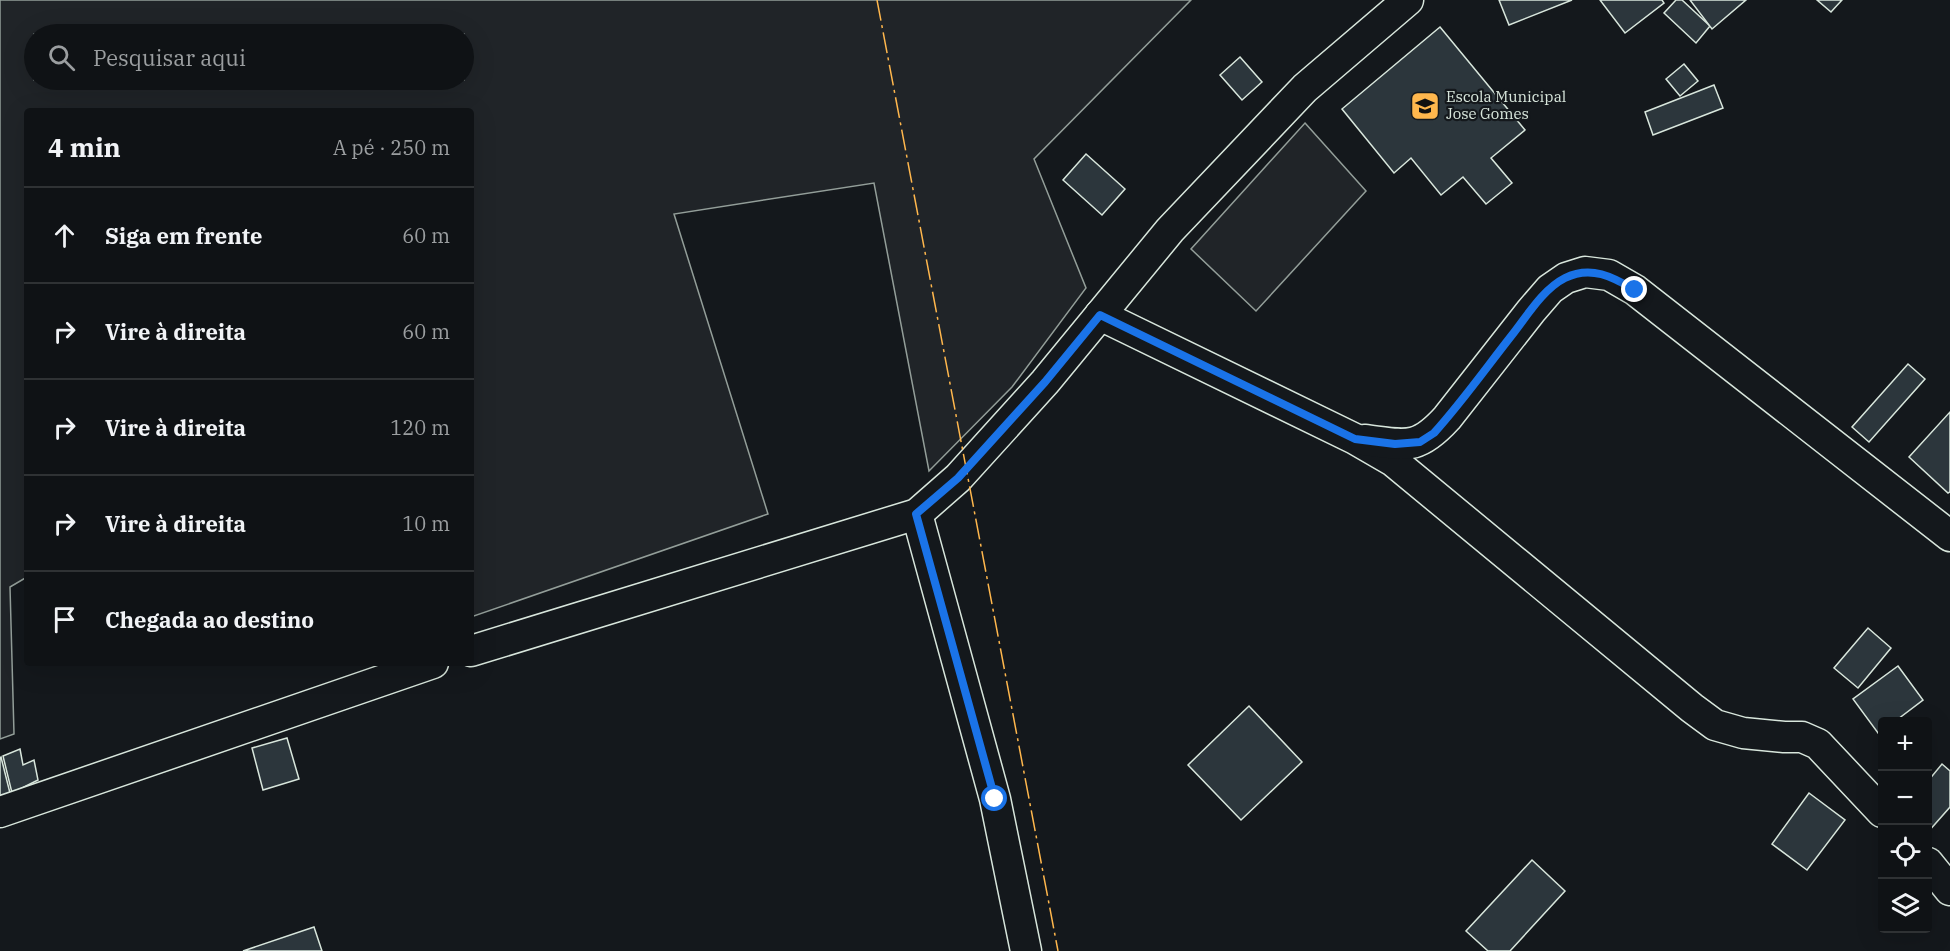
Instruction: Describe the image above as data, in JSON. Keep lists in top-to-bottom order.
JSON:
{
  "places": {
    "school or university": ["Escola Municipal Jose Gomes"]
  },
  "page": {
    "search": "Pesquisar aqui",
    "heading": ["4 min", "A pé · 250 m"],
    "list": [
      ["Siga em frente", "60 m"],
      ["Vire à direita", "60 m"],
      ["Vire à direita", "120 m"],
      ["Vire à direita", "10 m"],
      "Chegada ao destino"
    ],
    "map_buttons": ["+", "−"]
  }
}
